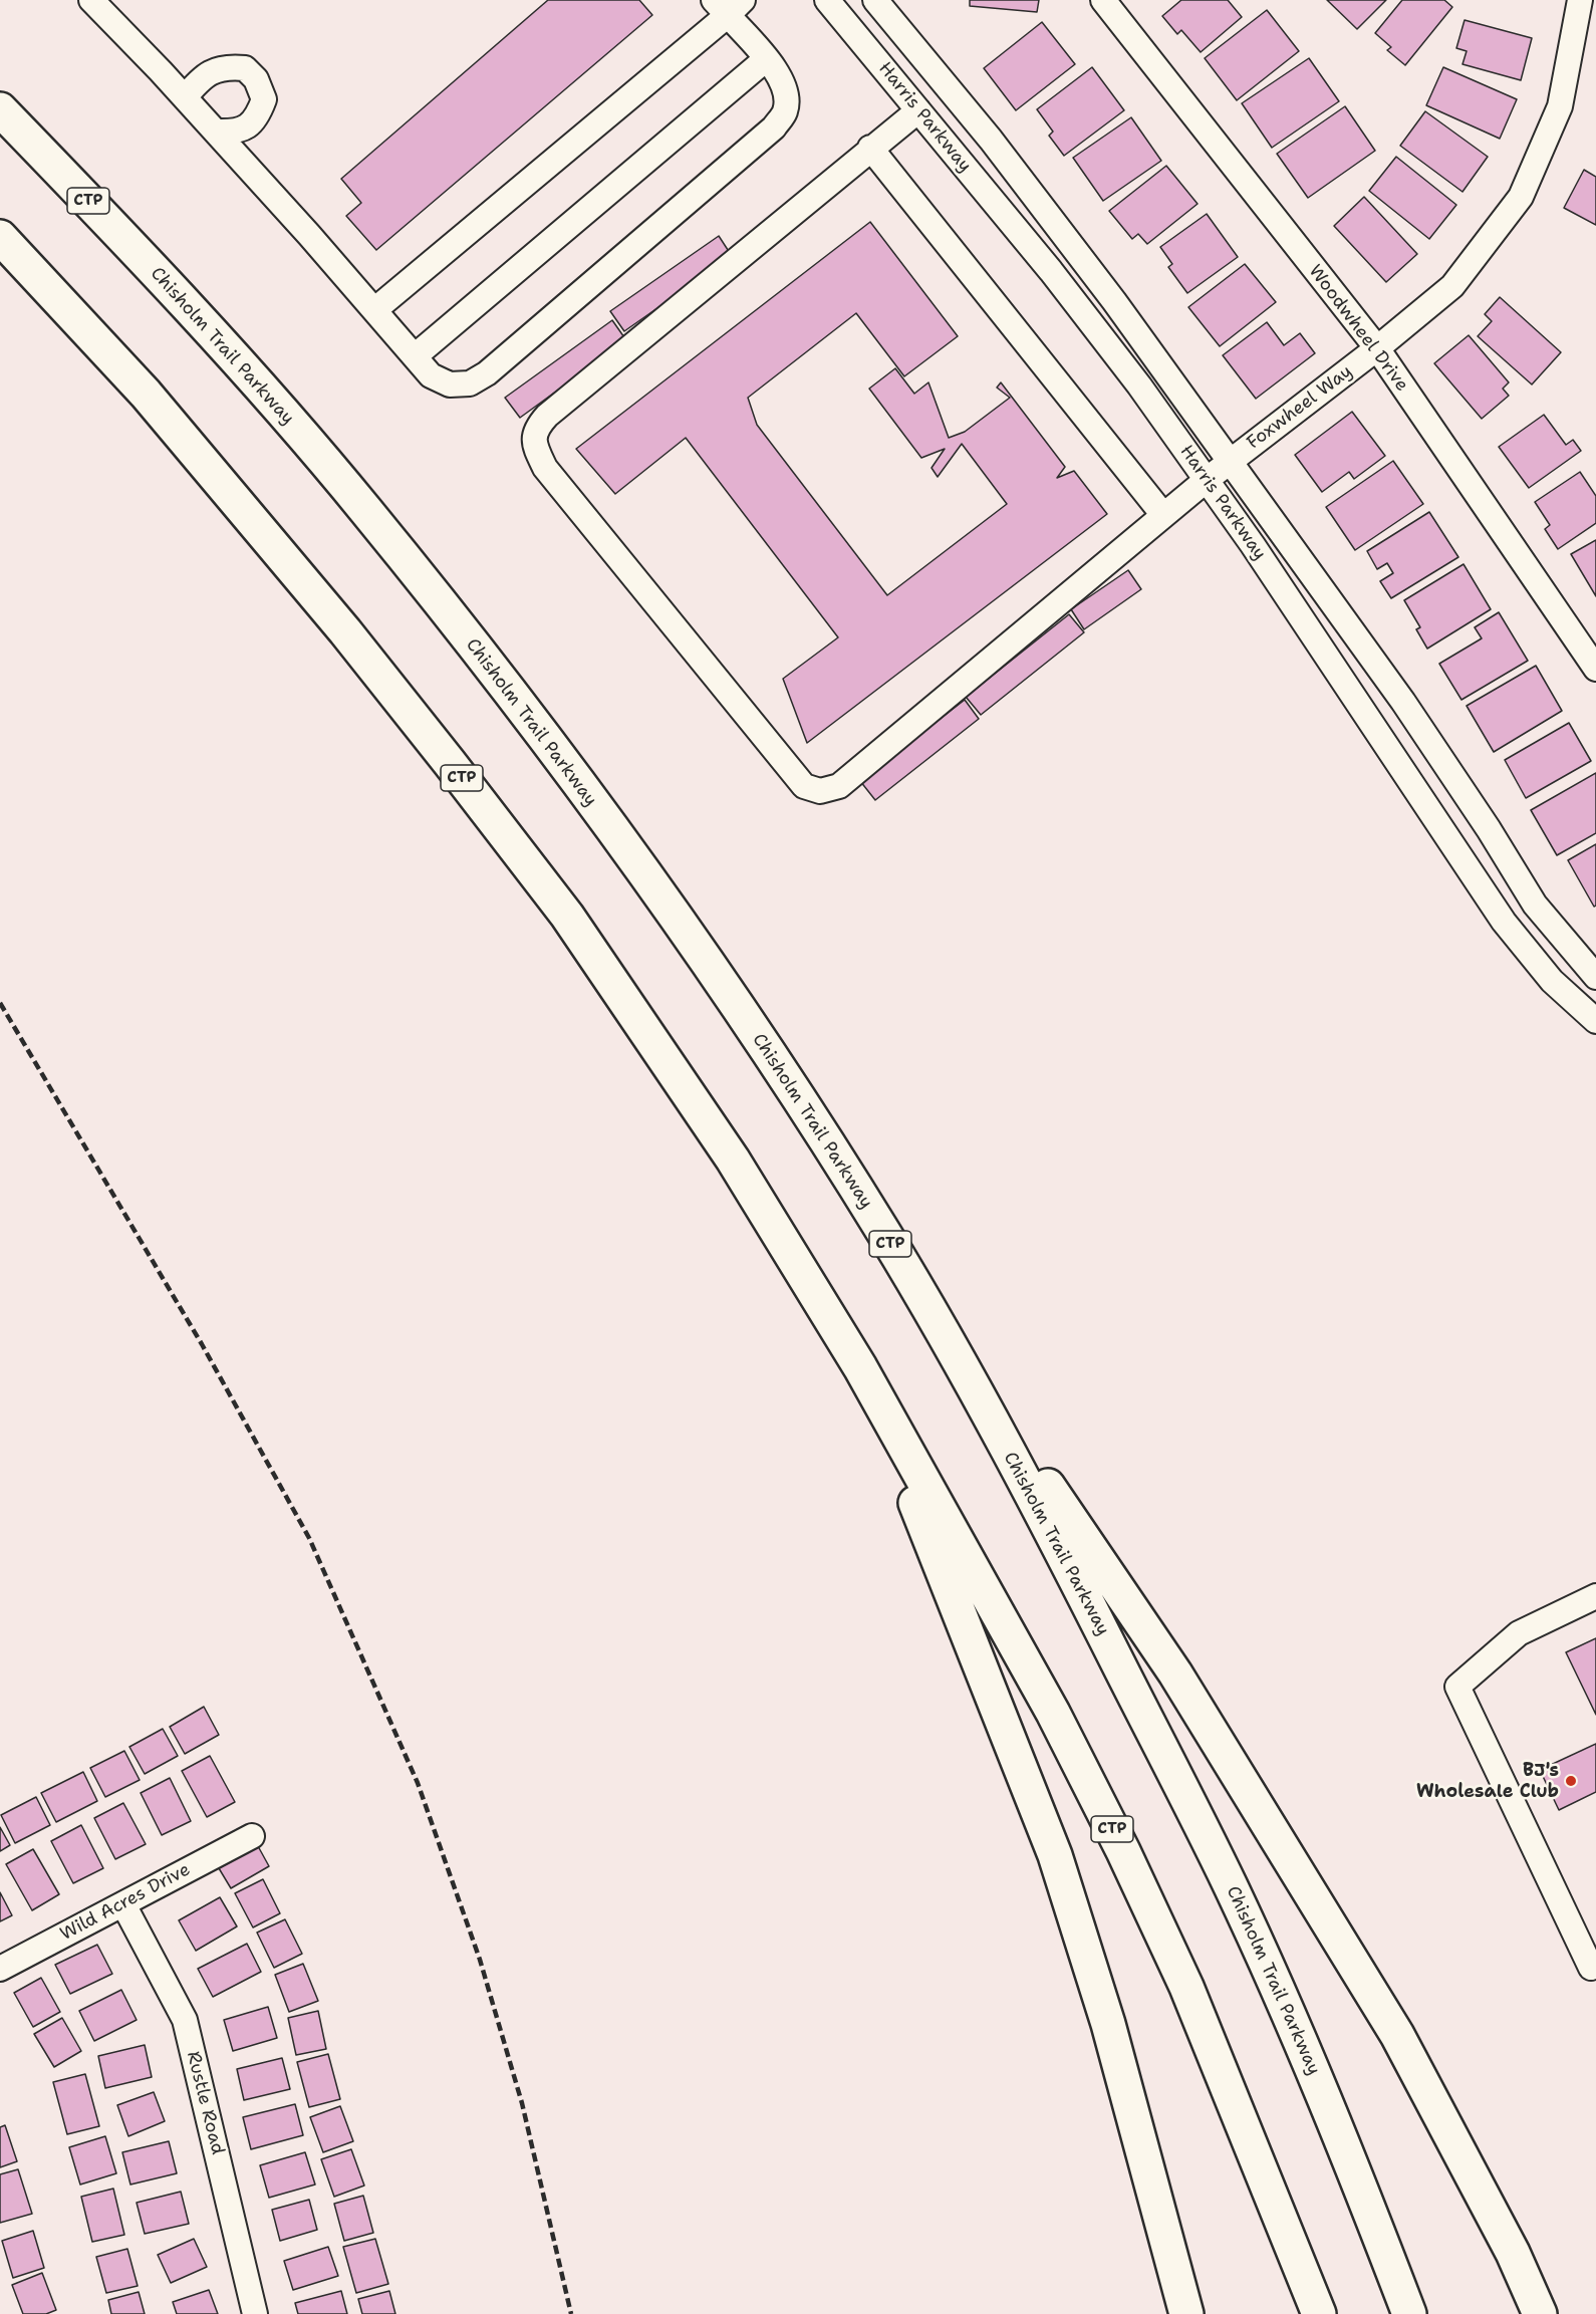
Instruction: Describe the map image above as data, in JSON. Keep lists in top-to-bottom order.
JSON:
{
  "streets": {
    "highway": ["CTP", "Chisholm Trail Parkway"],
    "street": [
      "Harris Parkway",
      "Woodwheel Drive",
      "Foxwheel Way",
      "Wild Acres Drive",
      "Rustle Road"
    ]
  },
  "crossings": [
    ["Harris Parkway", "Foxwheel Way"],
    ["Woodwheel Drive", "Foxwheel Way"],
    ["Wild Acres Drive", "Rustle Road"]
  ],
  "places": ["BJ's Wholesale Club"]
}
